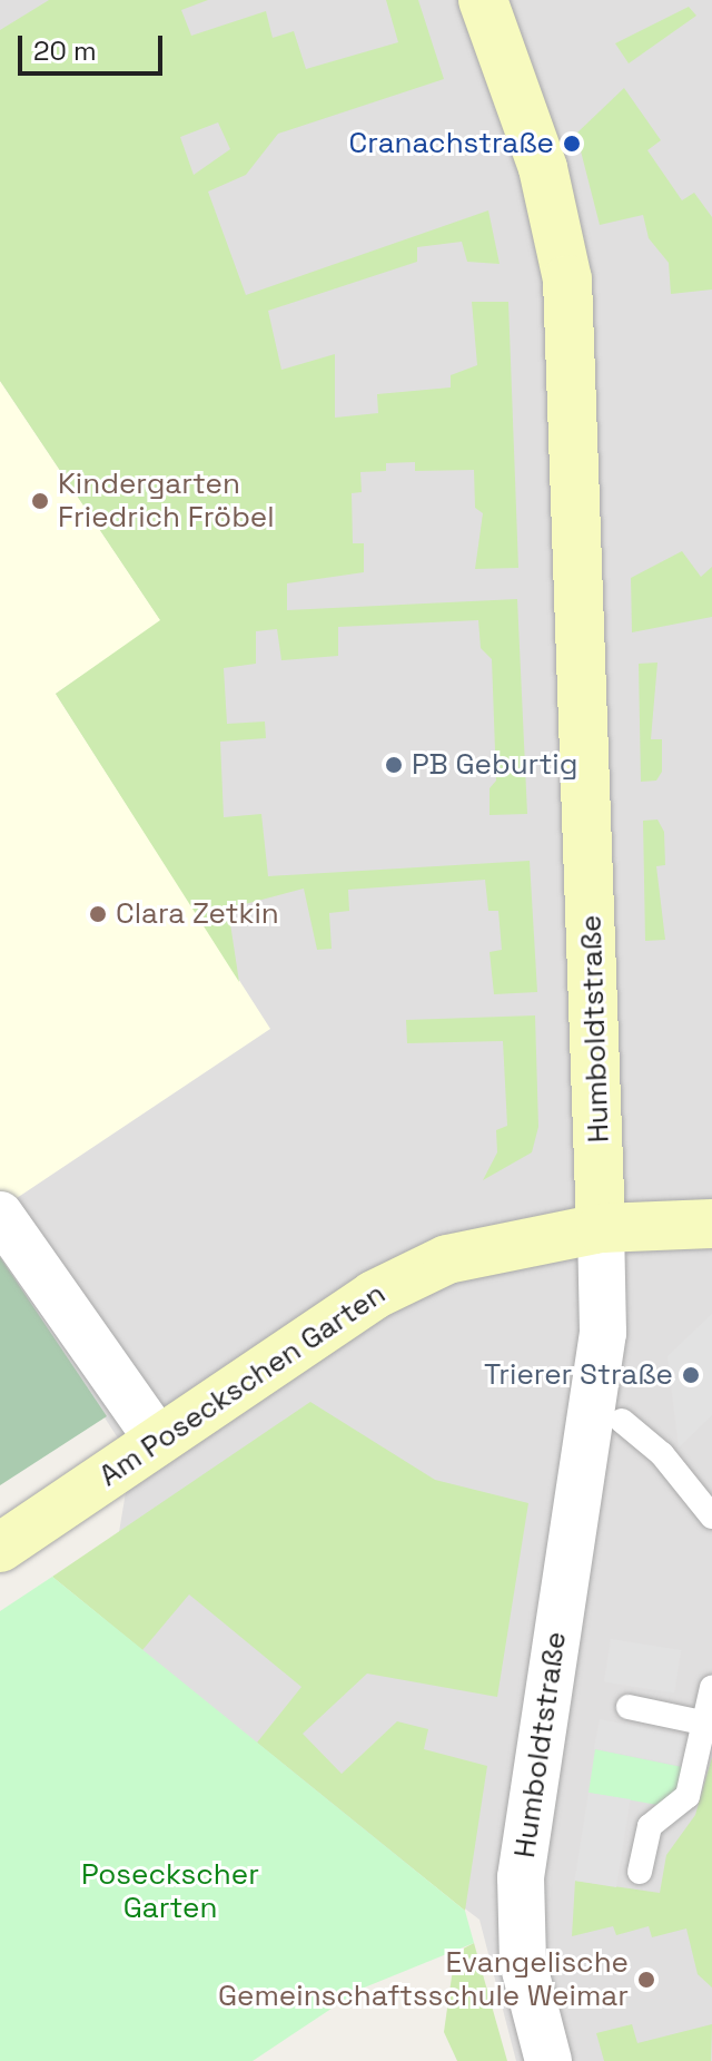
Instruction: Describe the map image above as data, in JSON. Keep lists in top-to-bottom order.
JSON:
{
  "streets": {
    "street": ["Humboldtstraße", "Am Poseckschen Garten"]
  },
  "crossings": [
    ["Humboldtstraße", "Am Poseckschen Garten"]
  ],
  "parks": ["Poseckscher Garten"],
  "places": [
    "Cranachstraße",
    "Kindergarten Friedrich Fröbel",
    "PB Geburtig",
    "Clara Zetkin",
    "Trierer Straße",
    "Evangelische Gemeinschaftsschule Weimar"
  ],
  "scale_bar": "20 m"
}
